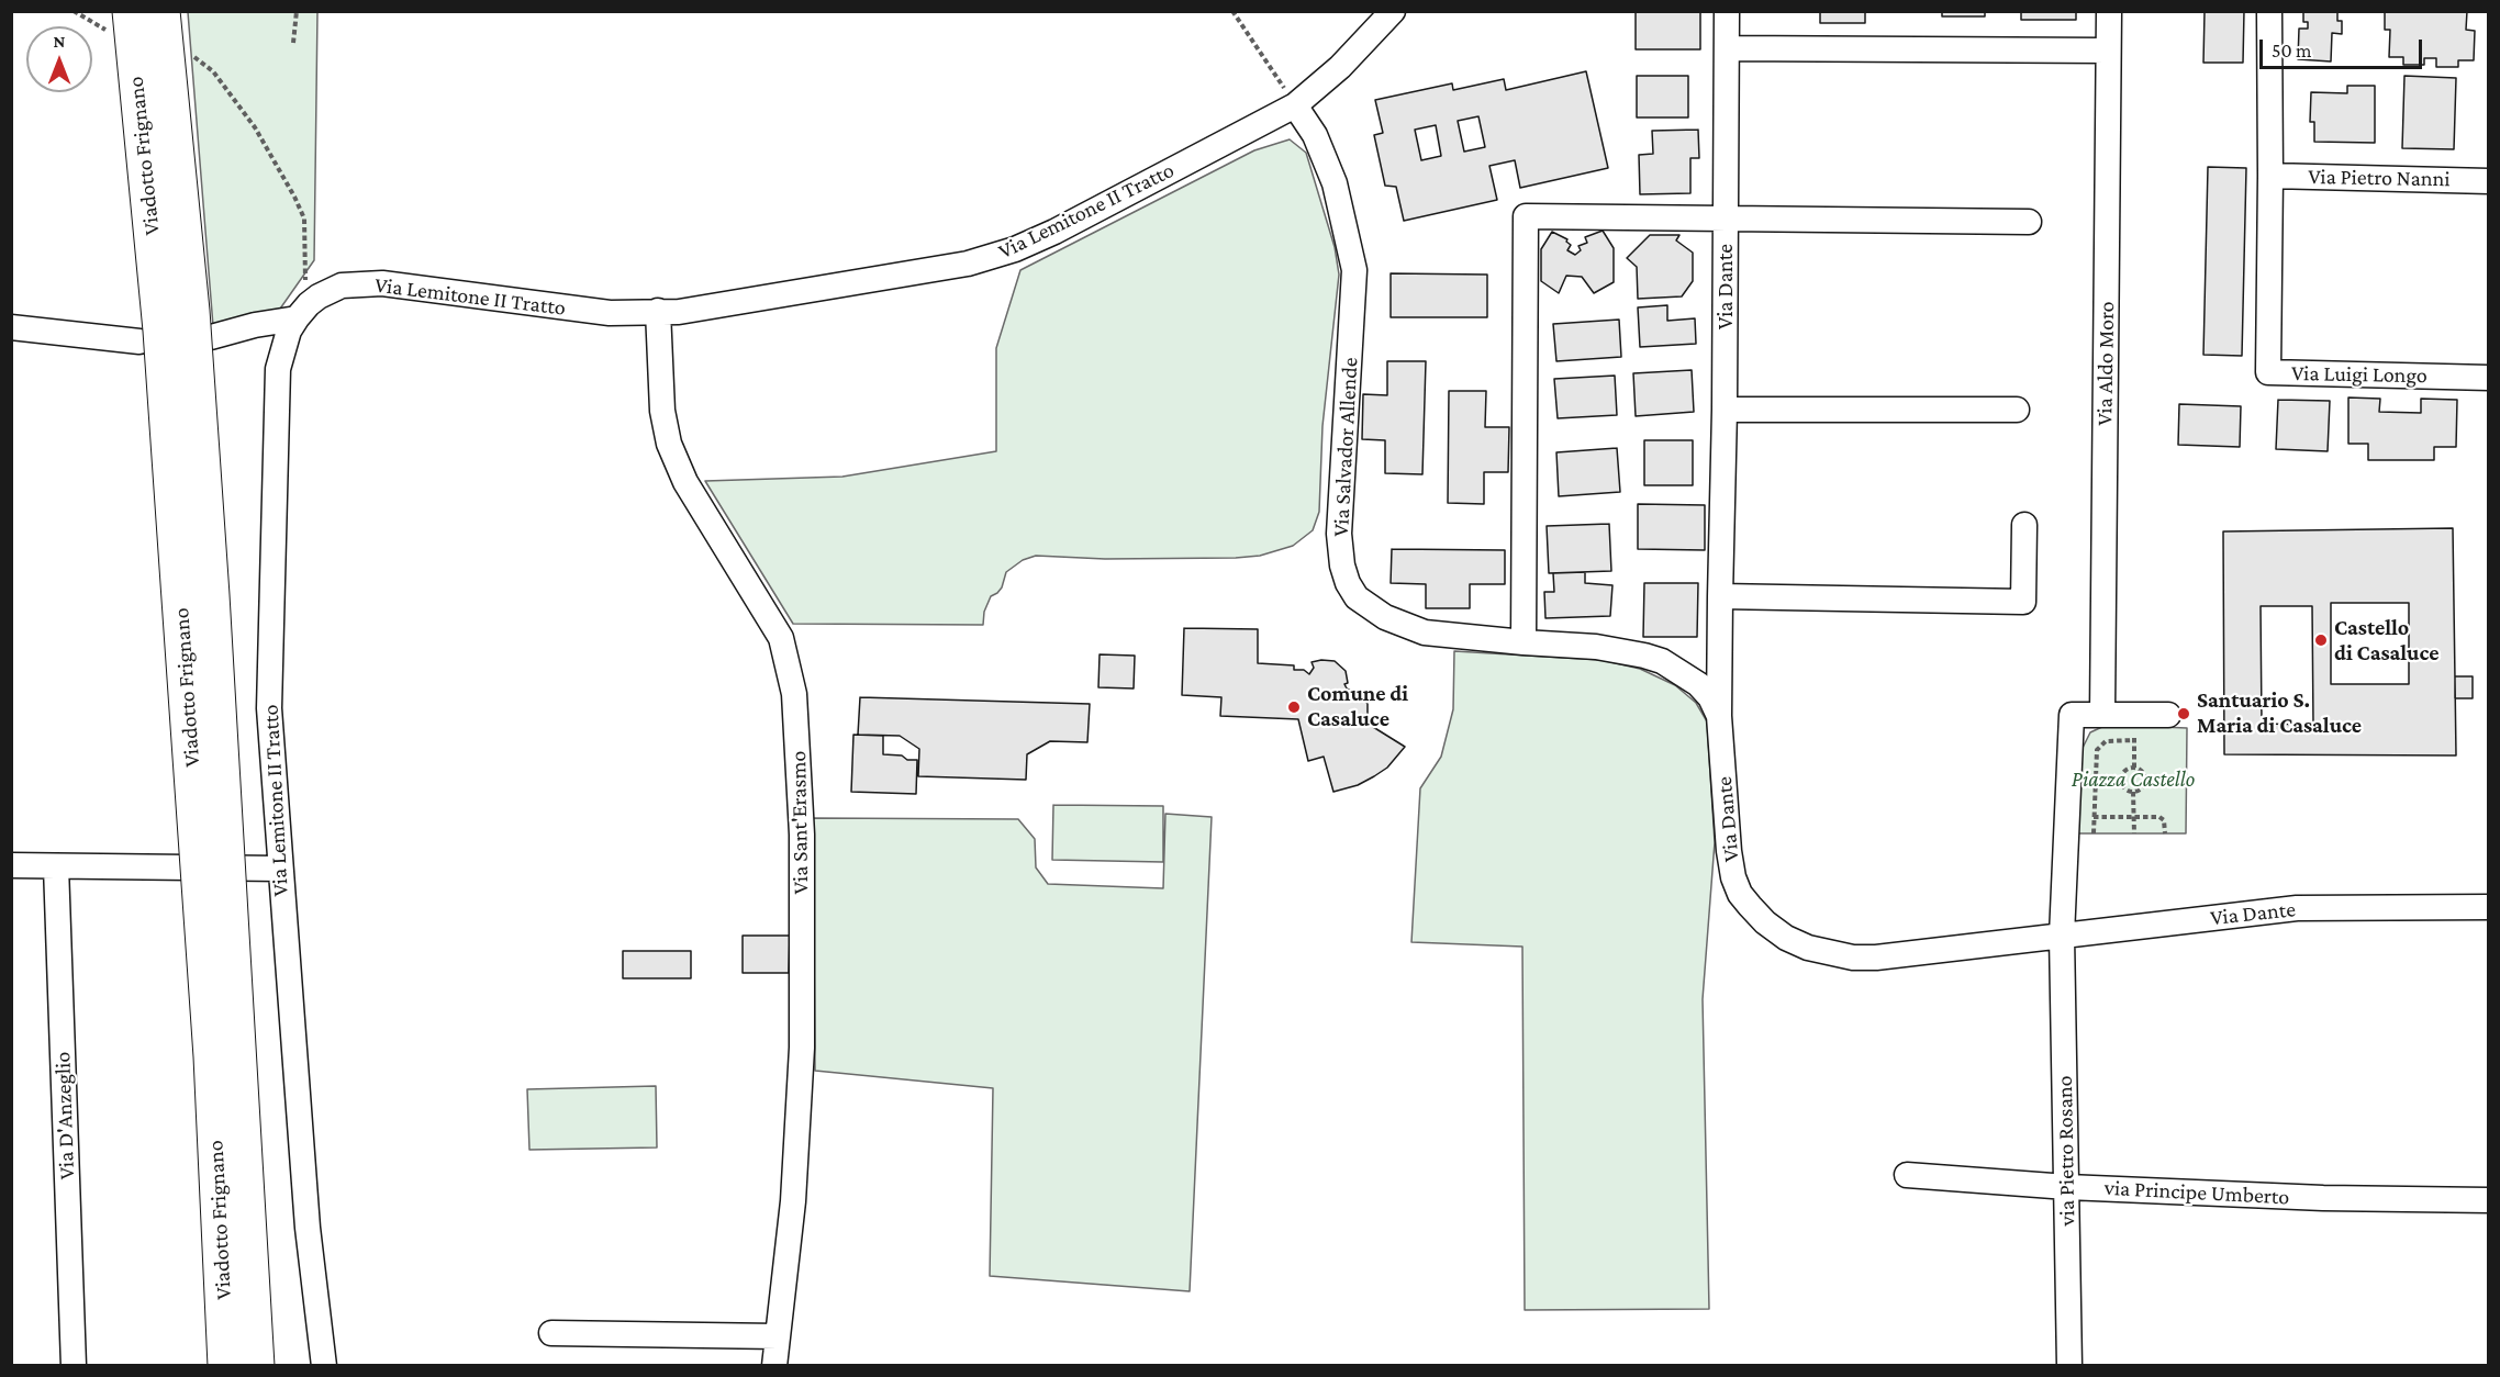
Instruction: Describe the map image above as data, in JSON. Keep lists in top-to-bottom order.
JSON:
{
  "streets": {
    "highway": ["Viadotto Frignano"],
    "street": [
      "Via Pietro Nanni",
      "Via Lemitone II Tratto",
      "Via Dante",
      "Via Aldo Moro",
      "Via Luigi Longo",
      "Via Salvador Allende",
      "Via Sant'Erasmo",
      "Via D'Anzeglio",
      "via Pietro Rosano",
      "via Principe Umberto"
    ]
  },
  "crossings": [
    ["Via Pietro Nanni", "Via Luigi Longo"],
    ["Via Lemitone II Tratto", "Via Salvador Allende"],
    ["Via Lemitone II Tratto", "Via Sant'Erasmo"],
    ["Via Dante", "Via Salvador Allende"],
    ["Via Dante", "via Pietro Rosano"],
    ["via Pietro Rosano", "via Principe Umberto"]
  ],
  "parks": ["Piazza Castello"],
  "places": ["Castello di Casaluce", "Comune di Casaluce", "Santuario S. Maria di Casaluce"],
  "scale_bar": "50 m",
  "north": "top"
}
